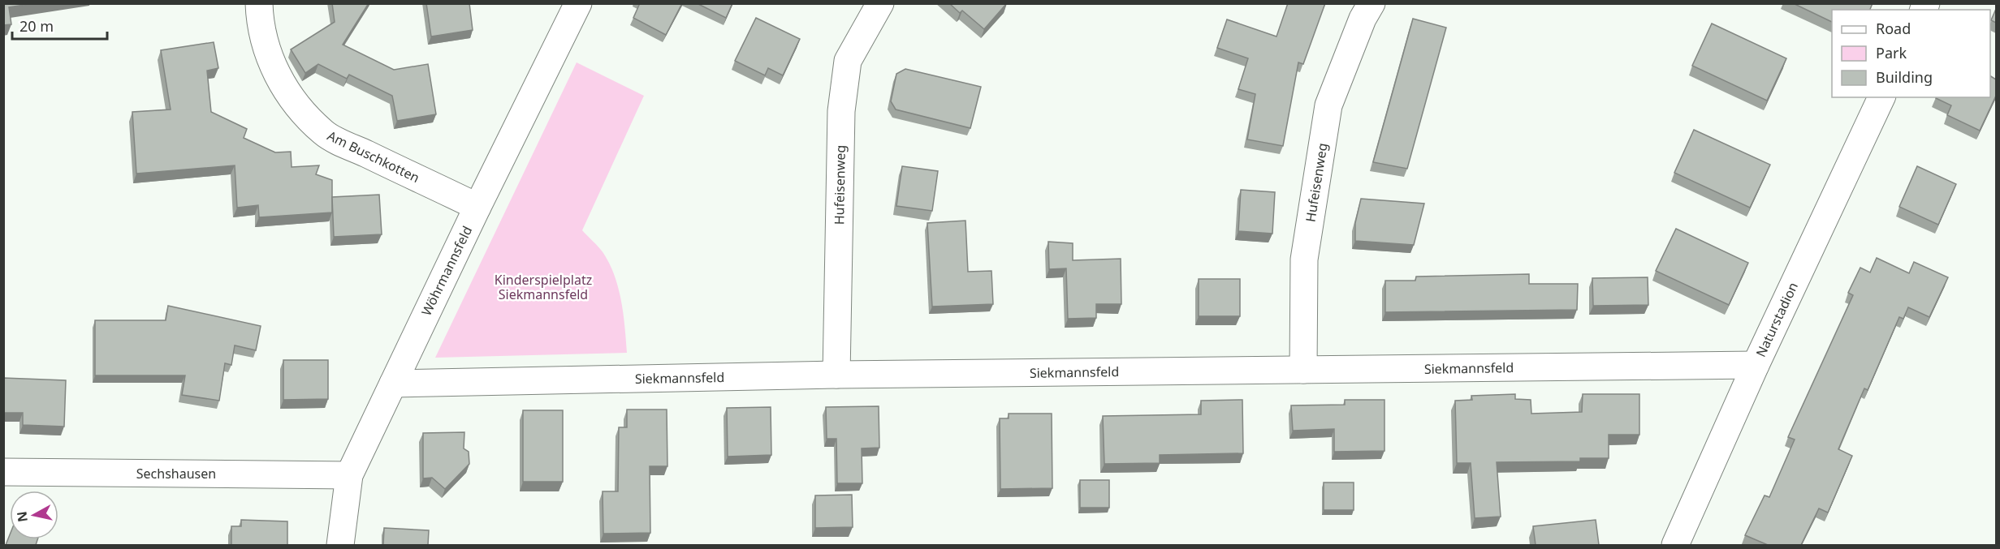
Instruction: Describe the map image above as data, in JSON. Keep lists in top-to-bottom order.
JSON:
{
  "streets": {
    "street": [
      "Am Buschkotten",
      "Hufeisenweg",
      "Wöhrmannsfeld",
      "Naturstadion",
      "Siekmannsfeld",
      "Sechshausen"
    ]
  },
  "crossings": [
    ["Am Buschkotten", "Wöhrmannsfeld"],
    ["Hufeisenweg", "Siekmannsfeld"],
    ["Wöhrmannsfeld", "Siekmannsfeld"],
    ["Wöhrmannsfeld", "Sechshausen"],
    ["Naturstadion", "Siekmannsfeld"]
  ],
  "parks": ["Kinderspielplatz Siekmannsfeld"],
  "legend": ["Road", "Park", "Building"],
  "scale_bar": "20 m",
  "north": "left"
}
